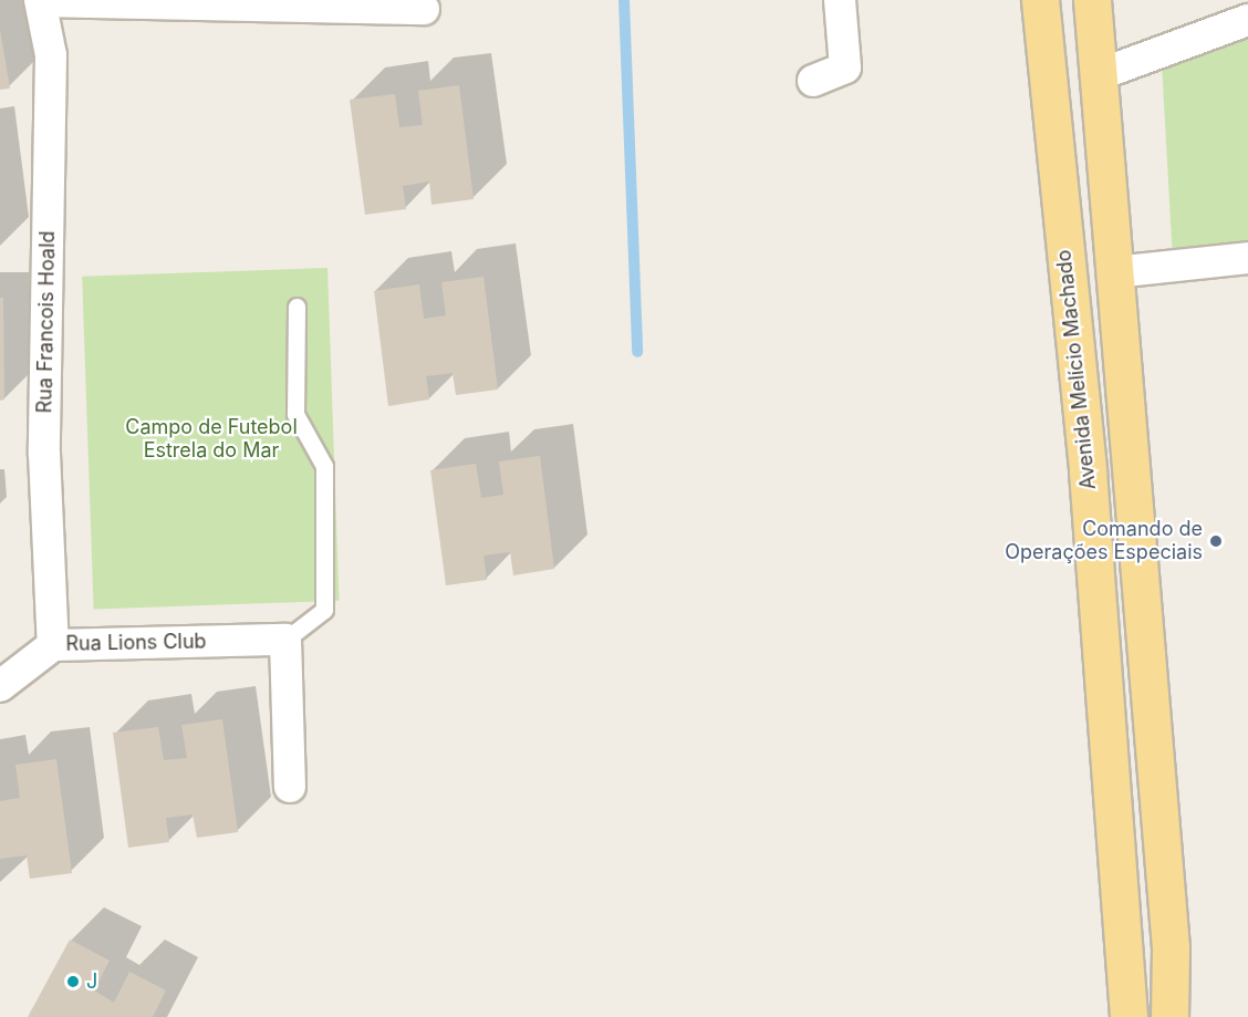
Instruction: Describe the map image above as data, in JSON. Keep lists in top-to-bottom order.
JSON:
{
  "streets": {
    "main road": ["Avenida Melício Machado"],
    "street": ["Rua Francois Hoald", "Rua Lions Club"]
  },
  "crossings": [
    ["Rua Francois Hoald", "Rua Lions Club"]
  ],
  "parks": ["Campo de Futebol Estrela do Mar"],
  "places": ["Comando de Operações Especiais", "J"]
}
